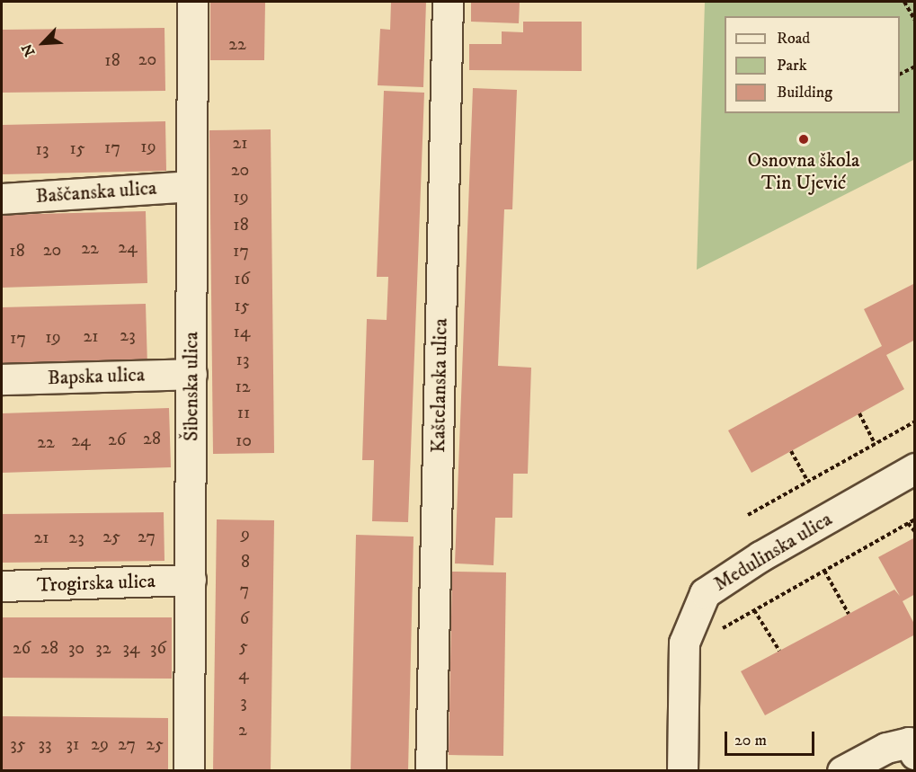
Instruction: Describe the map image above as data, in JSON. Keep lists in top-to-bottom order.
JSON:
{
  "streets": {
    "street": [
      "Baščanska ulica",
      "Bapska ulica",
      "Kaštelanska ulica",
      "Šibenska ulica",
      "Medulinska ulica",
      "Trogirska ulica"
    ]
  },
  "crossings": [
    ["Baščanska ulica", "Šibenska ulica"],
    ["Bapska ulica", "Šibenska ulica"],
    ["Šibenska ulica", "Trogirska ulica"]
  ],
  "places": ["Osnovna škola Tin Ujević"],
  "house_numbers": [
    "22",
    "20",
    "18",
    "21",
    "19",
    "17",
    "15",
    "13",
    "20",
    "19",
    "18",
    "24",
    "22",
    "20",
    "18",
    "17",
    "16",
    "15",
    "14",
    "23",
    "21",
    "19",
    "17",
    "13",
    "12",
    "11",
    "28",
    "26",
    "24",
    "10",
    "22",
    "9",
    "25",
    "27",
    "21",
    "23",
    "8",
    "7",
    "6",
    "5",
    "26",
    "28",
    "30",
    "32",
    "34",
    "36",
    "4",
    "3",
    "2",
    "35",
    "33",
    "31",
    "29",
    "27",
    "25"
  ],
  "legend": ["Road", "Park", "Building"],
  "scale_bar": "20 m",
  "north": "bottom left"
}
